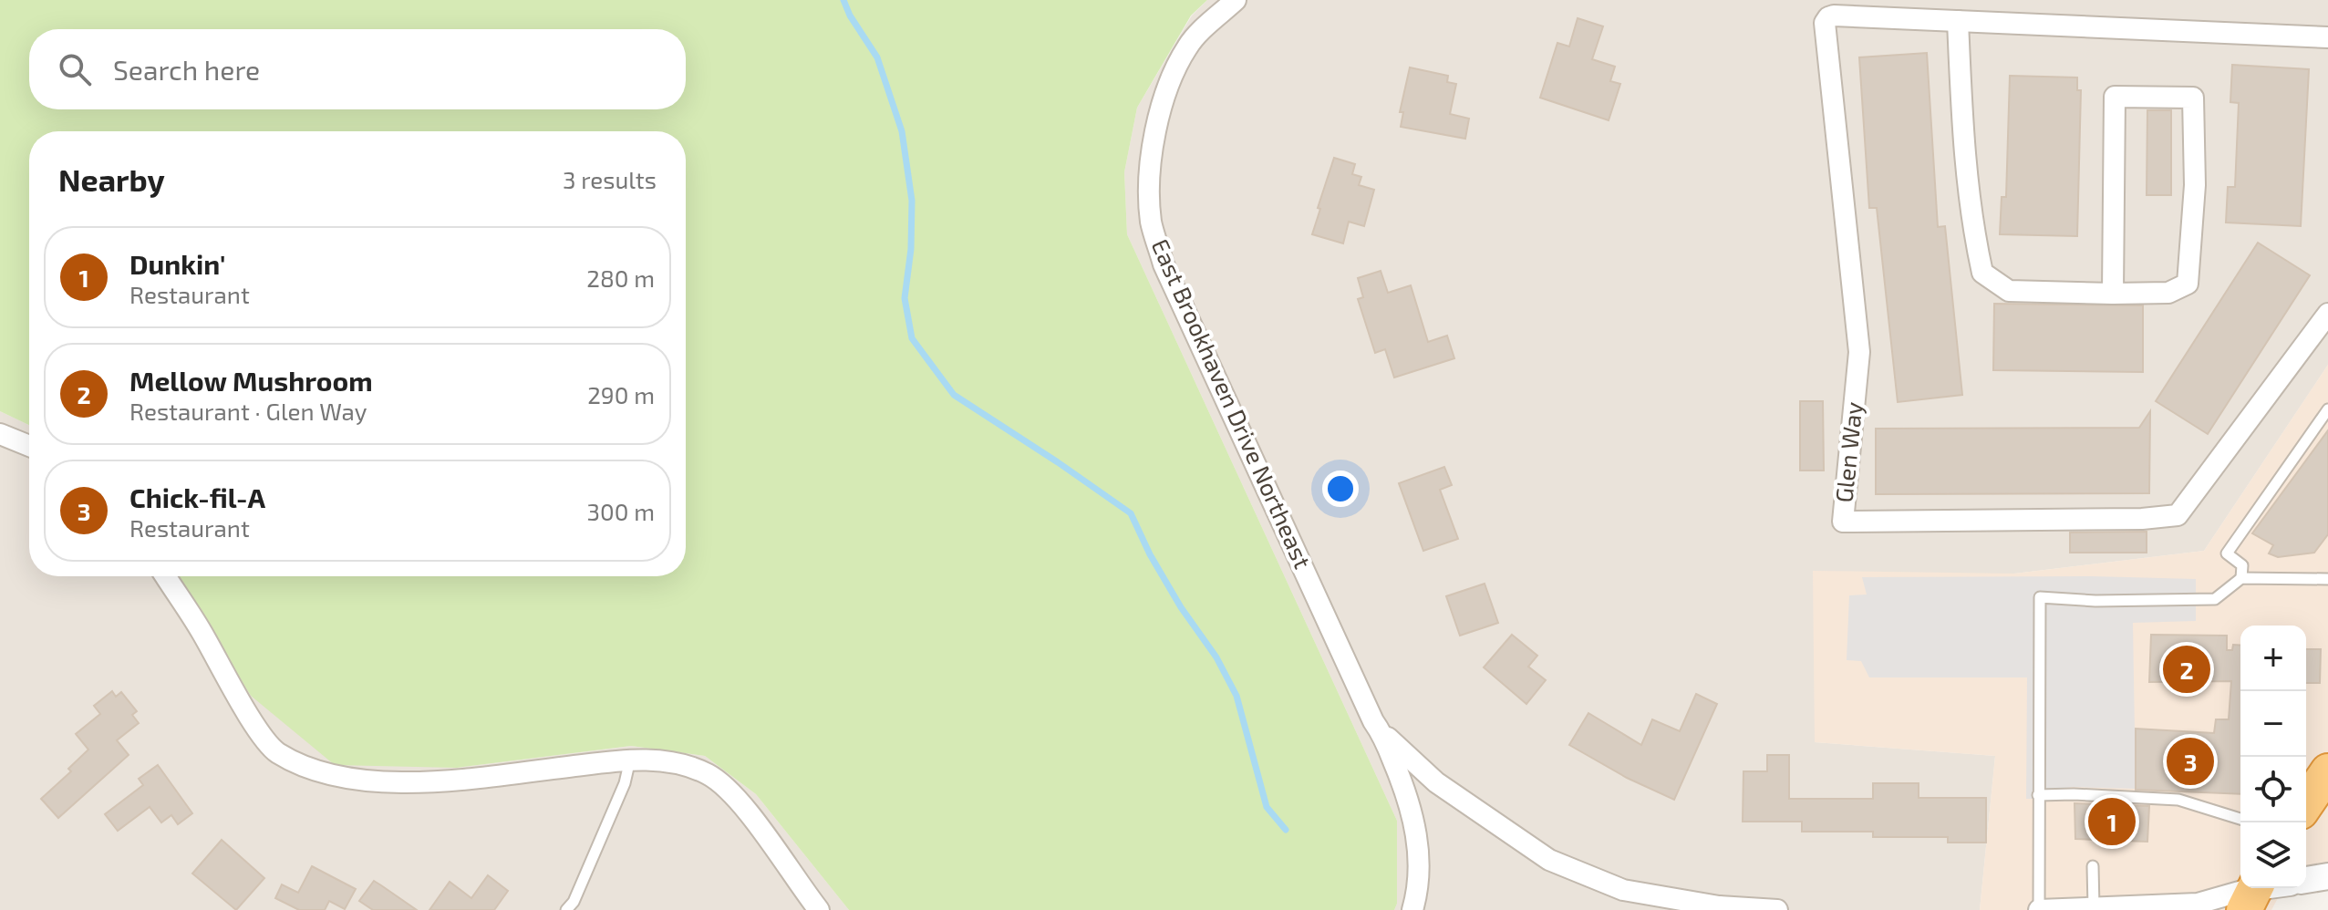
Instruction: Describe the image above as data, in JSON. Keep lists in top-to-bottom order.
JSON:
{
  "streets": {
    "street": ["East Brookhaven Drive Northeast", "Glen Way"]
  },
  "page": {
    "search": "Search here",
    "heading": ["Nearby", "3 results"],
    "list": [
      {
        "mark": "1",
        "name": "Dunkin'",
        "note": "Restaurant",
        "value": "280 m"
      },
      {
        "mark": "2",
        "name": "Mellow Mushroom",
        "note": "Restaurant · Glen Way",
        "value": "290 m"
      },
      {
        "mark": "3",
        "name": "Chick-fil-A",
        "note": "Restaurant",
        "value": "300 m"
      }
    ],
    "map_buttons": ["+", "−"],
    "pins": ["2", "3", "1"]
  }
}
